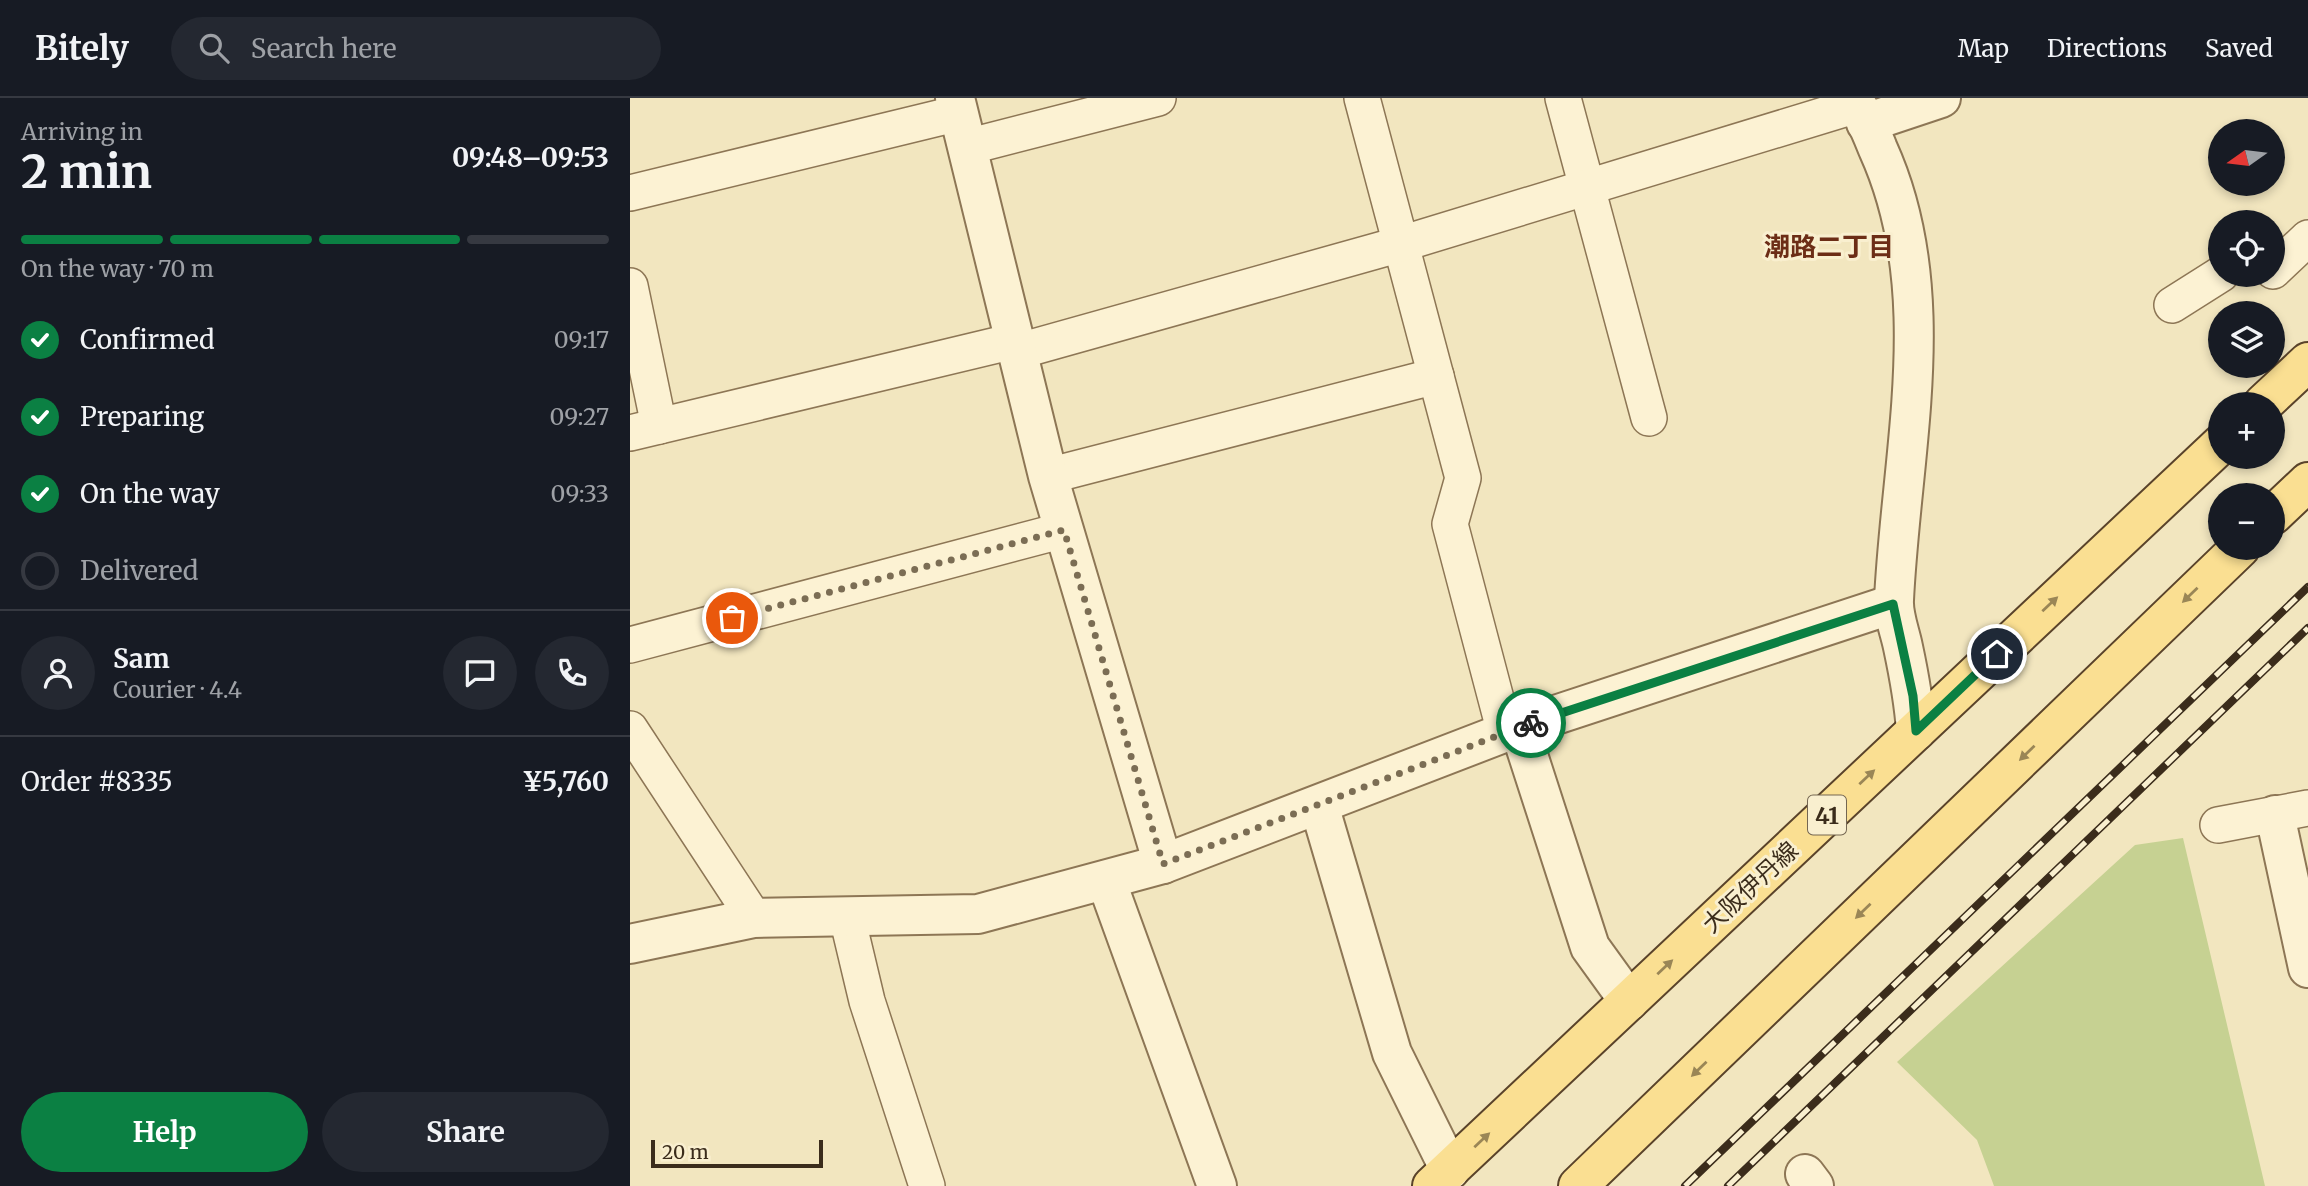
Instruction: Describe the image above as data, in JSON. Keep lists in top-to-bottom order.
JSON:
{
  "streets": {
    "main road": ["41", "大阪伊丹線"]
  },
  "districts": ["潮路二丁目"],
  "scale_bar": "20 m",
  "north": "left",
  "page": {
    "header": "Bitely",
    "search": "Search here",
    "nav": ["Map", "Directions", "Saved"],
    "heading": ["2 min", "Arriving in", "09:48–09:53"],
    "panel": [
      "Sam",
      "Courier · 4.4",
      "Order #8335",
      "¥5,760"
    ],
    "map_buttons": ["+", "−"],
    "bar": "On the way · 70 m",
    "list": [
      ["Confirmed", "09:17"],
      ["Preparing", "09:27"],
      ["On the way", "09:33"],
      "Delivered"
    ],
    "buttons": ["Help", "Share"],
    "scale": "20 m"
  }
}
